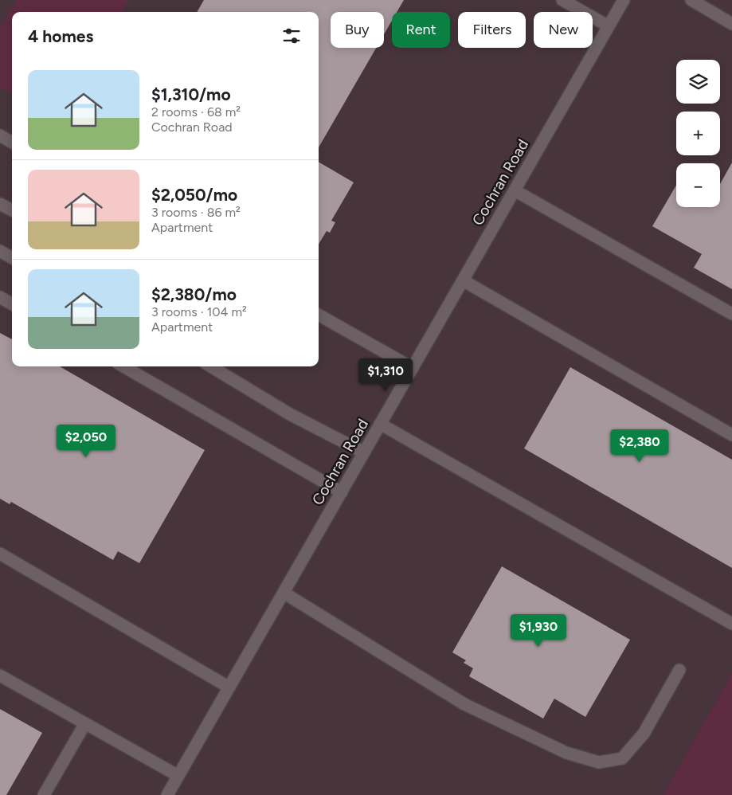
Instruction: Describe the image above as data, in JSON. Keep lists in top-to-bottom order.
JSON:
{
  "streets": {
    "street": ["Cochran Road"]
  },
  "page": {
    "chip": [
      "Buy",
      "Rent",
      "Filters",
      "New"
    ],
    "heading": "4 homes",
    "map_buttons": ["+", "−"],
    "list": [
      {
        "name": "$1,310/mo",
        "note": "2 rooms · 68 m² · Cochran Road"
      },
      {
        "name": "$2,050/mo",
        "note": "3 rooms · 86 m² · Apartment"
      },
      {
        "name": "$2,380/mo",
        "note": "3 rooms · 104 m² · Apartment"
      }
    ],
    "price": [
      "$1,310",
      "$2,050",
      "$2,380",
      "$1,930"
    ]
  }
}
